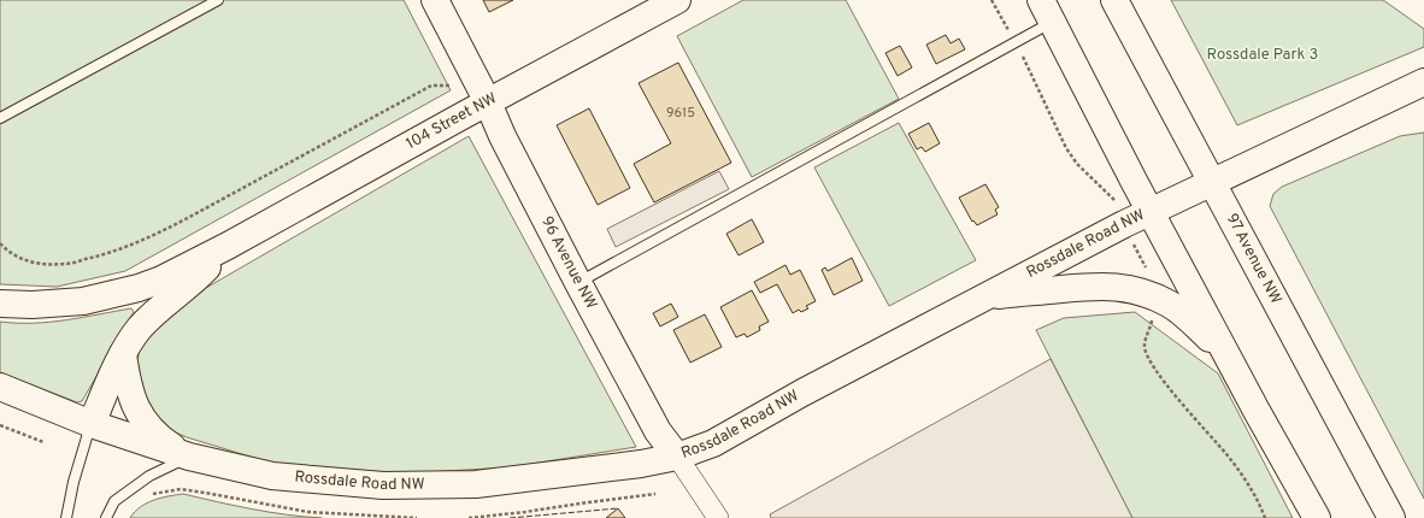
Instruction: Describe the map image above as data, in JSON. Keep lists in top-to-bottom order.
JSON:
{
  "streets": {
    "main road": [
      "104 Street NW",
      "Rossdale Road NW",
      "97 Avenue NW",
      "96 Avenue NW"
    ]
  },
  "crossings": [
    ["104 Street NW", "96 Avenue NW"],
    ["Rossdale Road NW", "97 Avenue NW"],
    ["Rossdale Road NW", "96 Avenue NW"]
  ],
  "parks": ["Rossdale Park 3"],
  "house_numbers": ["9615"]
}
